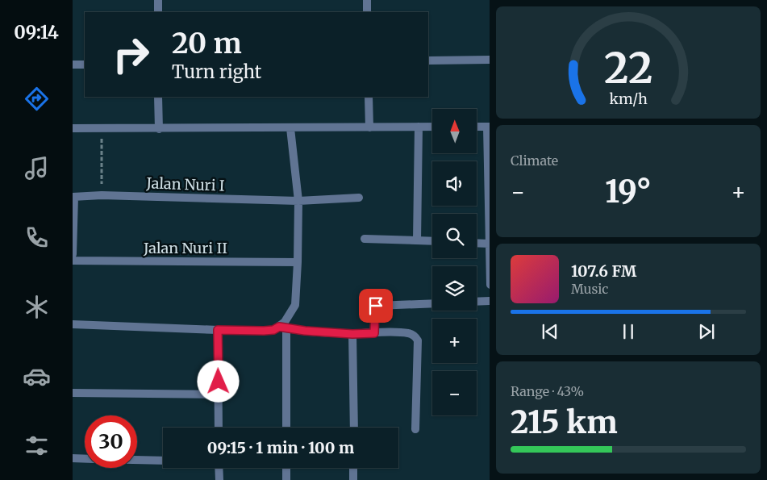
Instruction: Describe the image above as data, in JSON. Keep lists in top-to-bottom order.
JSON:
{
  "streets": {
    "street": ["Jalan Nuri I", "Jalan Nuri II"]
  },
  "north": "top",
  "page": {
    "tabs": "09:14",
    "turn": ["20 m", "Turn right"],
    "map_buttons": ["+", "−"],
    "tile": [
      "Climate",
      ["Range · 43%", "215 km"]
    ],
    "heat": ["−", "19°", "+"],
    "song": ["107.6 FM", "Music"],
    "limit": "30",
    "trip": "09:15 · 1 min · 100 m",
    "gauge": ["22", "km/h"]
  }
}
